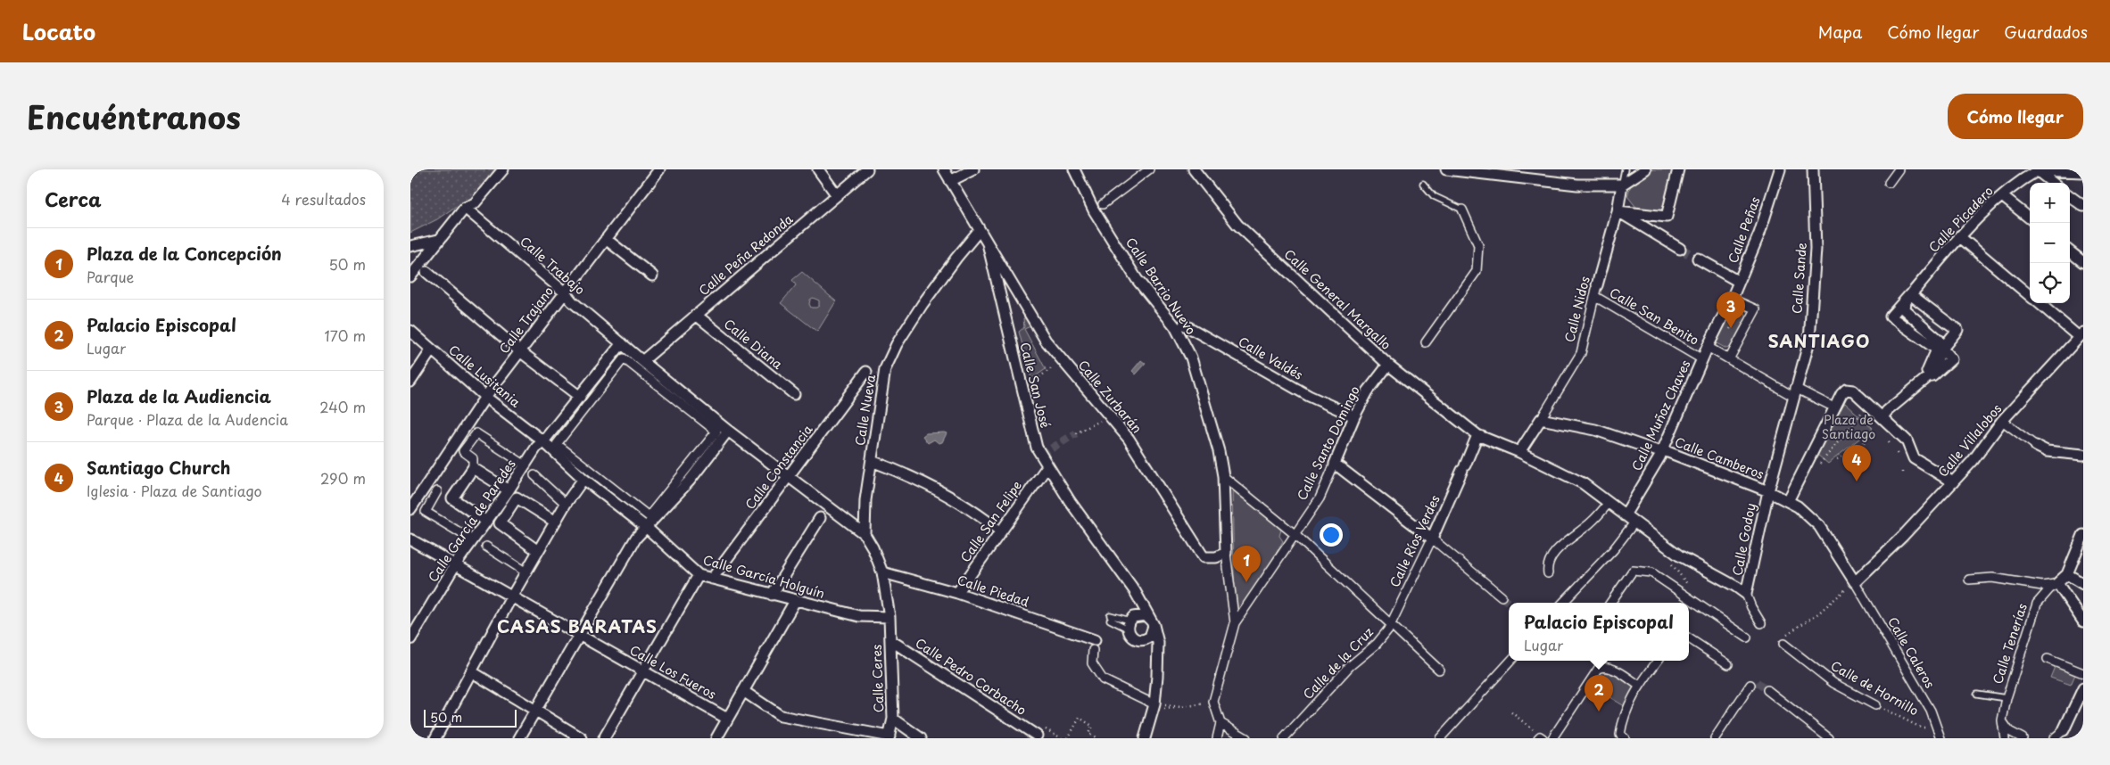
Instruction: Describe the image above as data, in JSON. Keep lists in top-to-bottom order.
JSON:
{
  "streets": {
    "street": [
      "Calle Picadero",
      "Calle Peñas",
      "Calle Peña Redonda",
      "Calle Trabajo",
      "Calle Sande",
      "Calle Barrio Nuevo",
      "Calle General Margallo",
      "Calle Nidos",
      "Calle San Benito",
      "Calle Trajano",
      "Calle Diana",
      "Calle Valdés",
      "Calle Lusitania",
      "Calle San José",
      "Calle Zurbarán",
      "Calle Nueva",
      "Calle Muñoz Chaves",
      "Calle Villalobos",
      "Calle Santo Domingo",
      "Calle Camberos",
      "Calle Constancia",
      "Calle García de Paredes",
      "Calle San Felipe",
      "Calle Godoy",
      "Calle Ríos Verdes",
      "Calle García Holguín",
      "Calle Piedad",
      "Calle Tenerías",
      "Calle Caleros",
      "Calle de la Cruz",
      "Calle Los Fueros",
      "Calle Pedro Corbacho",
      "Calle Ceres",
      "Calle de Hornillo"
    ]
  },
  "crossings": [
    ["Calle Peñas", "Calle Muñoz Chaves"],
    ["Calle Peña Redonda", "Calle Trabajo"],
    ["Calle Peña Redonda", "Calle Diana"],
    ["Calle Trabajo", "Calle Trajano"],
    ["Calle Trabajo", "Calle Nueva"],
    ["Calle Trabajo", "Calle Constancia"],
    ["Calle Trabajo", "Calle García de Paredes"],
    ["Calle Sande", "Calle Camberos"],
    ["Calle Sande", "Calle Godoy"],
    ["Calle Barrio Nuevo", "Calle Valdés"],
    ["Calle Barrio Nuevo", "Calle Zurbarán"],
    ["Calle General Margallo", "Calle Nidos"],
    ["Calle General Margallo", "Calle Muñoz Chaves"],
    ["Calle General Margallo", "Calle Santo Domingo"],
    ["Calle General Margallo", "Calle Godoy"],
    ["Calle General Margallo", "Calle Ríos Verdes"],
    ["Calle Nidos", "Calle San Benito"],
    ["Calle Nidos", "Calle Camberos"],
    ["Calle San Benito", "Calle Muñoz Chaves"],
    ["Calle Trajano", "Calle Lusitania"],
    ["Calle Valdés", "Calle Santo Domingo"],
    ["Calle Lusitania", "Calle García de Paredes"],
    ["Calle Lusitania", "Calle García Holguín"],
    ["Calle San José", "Calle Zurbarán"],
    ["Calle San José", "Calle Nueva"],
    ["Calle San José", "Calle San Felipe"],
    ["Calle Nueva", "Calle García Holguín"],
    ["Calle Nueva", "Calle Piedad"],
    ["Calle Nueva", "Calle Ceres"],
    ["Calle Muñoz Chaves", "Calle Camberos"],
    ["Calle Villalobos", "Calle Caleros"],
    ["Calle Camberos", "Calle Godoy"],
    ["Calle Constancia", "Calle García Holguín"],
    ["Calle García de Paredes", "Calle Los Fueros"],
    ["Calle San Felipe", "Calle Piedad"],
    ["Calle Ríos Verdes", "Calle de la Cruz"],
    ["Calle García Holguín", "Calle Ceres"],
    ["Calle Caleros", "Calle de Hornillo"],
    ["Calle Pedro Corbacho", "Calle Ceres"]
  ],
  "districts": ["SANTIAGO", "CASAS BARATAS"],
  "parks": ["Plaza de Santiago"],
  "scale_bar": "50 m",
  "page": {
    "header": "Locato",
    "nav": ["Mapa", "Cómo llegar", "Guardados"],
    "title": "Encuéntranos",
    "buttons": "Cómo llegar",
    "heading": ["Cerca", "4 resultados"],
    "map_buttons": ["+", "−"],
    "list": [
      {
        "mark": "1",
        "name": "Plaza de la Concepción",
        "note": "Parque",
        "value": "50 m"
      },
      {
        "mark": "2",
        "name": "Palacio Episcopal",
        "note": "Lugar",
        "value": "170 m"
      },
      {
        "mark": "3",
        "name": "Plaza de la Audiencia",
        "note": "Parque · Plaza de la Audencia",
        "value": "240 m"
      },
      {
        "mark": "4",
        "name": "Santiago Church",
        "note": "Iglesia · Plaza de Santiago",
        "value": "290 m"
      }
    ],
    "pins": [
      "3",
      "4",
      "1",
      "2"
    ],
    "popup": ["Palacio Episcopal", "Lugar"],
    "scale": "50 m"
  }
}
